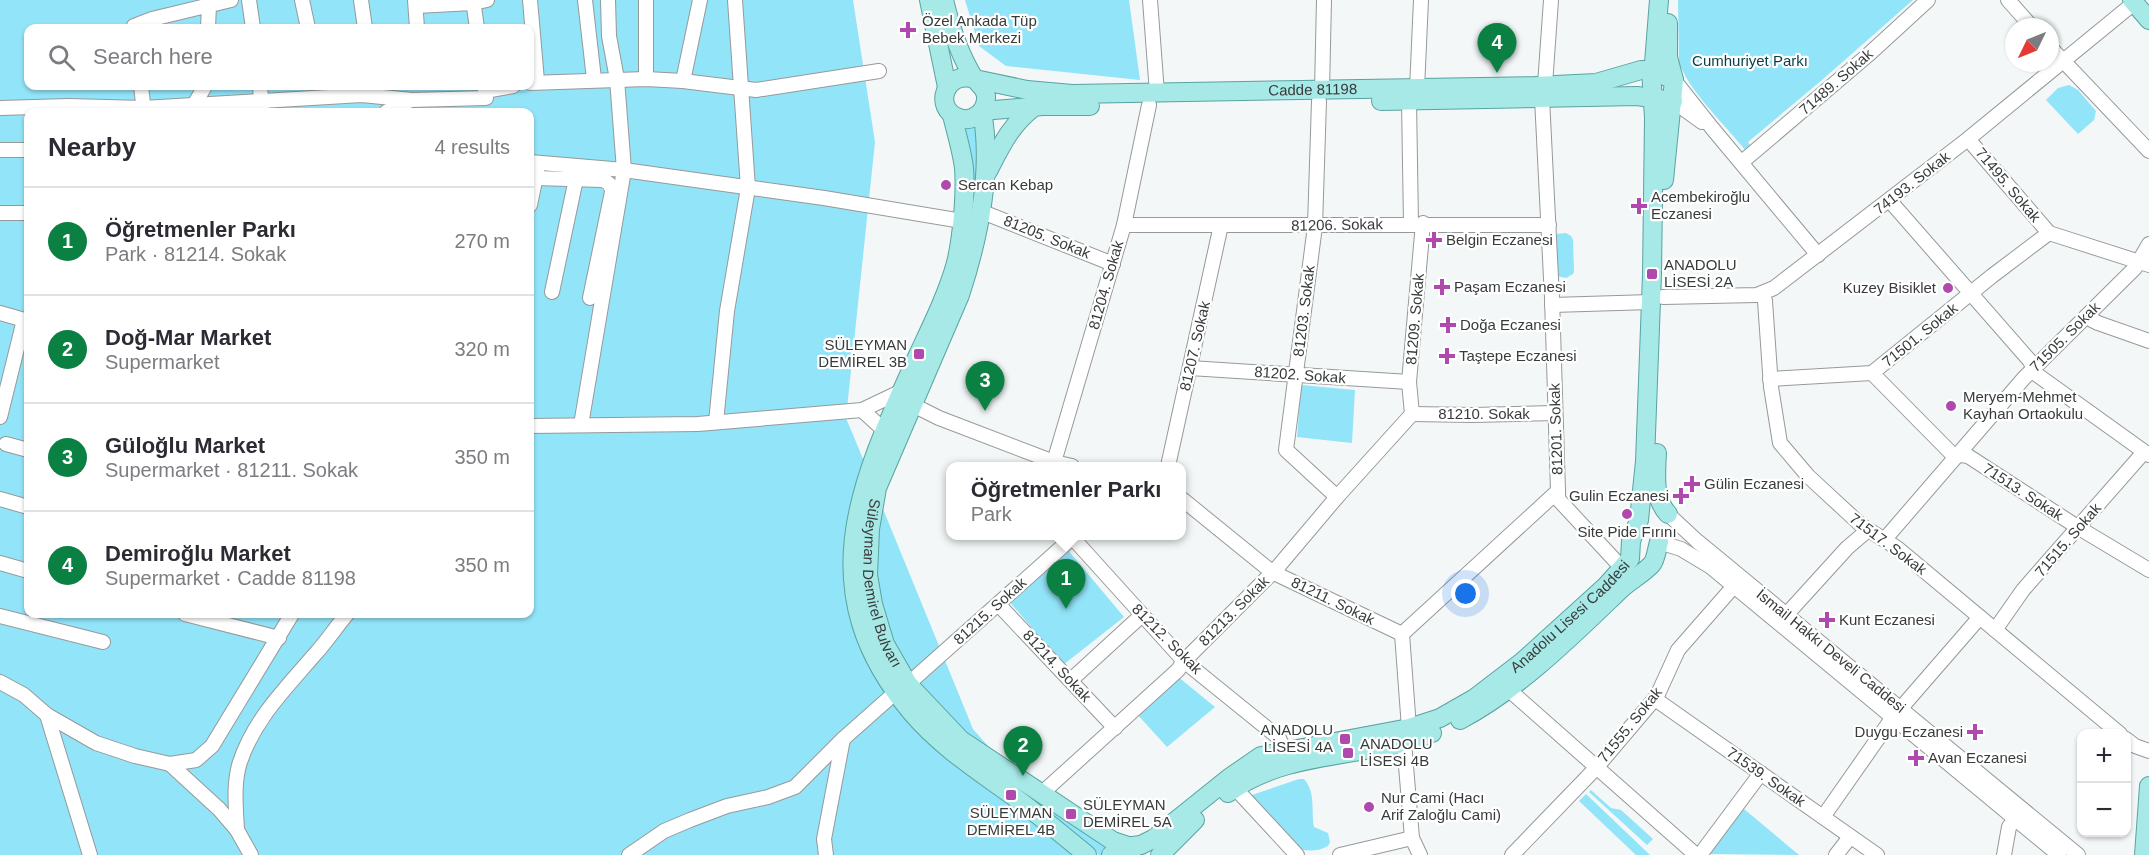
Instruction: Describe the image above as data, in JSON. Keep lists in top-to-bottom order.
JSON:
{
  "streets": {
    "main road": ["Cadde 81198", "Süleyman Demirel Bulvarı", "Anadolu Lisesi Caddesi"],
    "street": [
      "71489. Sokak",
      "74193. Sokak",
      "71495. Sokak",
      "81206. Sokak",
      "81205. Sokak",
      "81204. Sokak",
      "81203. Sokak",
      "81209. Sokak",
      "71501. Sokak",
      "71505. Sokak",
      "81207. Sokak",
      "81202. Sokak",
      "81210. Sokak",
      "81201. Sokak",
      "71513. Sokak",
      "71515. Sokak",
      "71517. Sokak",
      "81211. Sokak",
      "81215. Sokak",
      "81213. Sokak",
      "81212. Sokak",
      "İsmail Hakkı Develi Caddesi",
      "81214. Sokak",
      "71555. Sokak",
      "71539. Sokak"
    ]
  },
  "crossings": [
    ["Cadde 81198", "81204. Sokak"],
    ["Cadde 81198", "81203. Sokak"],
    ["Cadde 81198", "81201. Sokak"],
    ["Cadde 81198", "Süleyman Demirel Bulvarı"],
    ["Cadde 81198", "Anadolu Lisesi Caddesi"],
    ["74193. Sokak", "71495. Sokak"],
    ["74193. Sokak", "71517. Sokak"],
    ["71495. Sokak", "71501. Sokak"],
    ["71495. Sokak", "71505. Sokak"],
    ["81206. Sokak", "81204. Sokak"],
    ["81206. Sokak", "81203. Sokak"],
    ["81206. Sokak", "81209. Sokak"],
    ["81206. Sokak", "81207. Sokak"],
    ["81206. Sokak", "81201. Sokak"],
    ["81205. Sokak", "81204. Sokak"],
    ["81205. Sokak", "Süleyman Demirel Bulvarı"],
    ["81203. Sokak", "81202. Sokak"],
    ["81203. Sokak", "81213. Sokak"],
    ["81209. Sokak", "81202. Sokak"],
    ["81209. Sokak", "81210. Sokak"],
    ["81209. Sokak", "81213. Sokak"],
    ["71501. Sokak", "71513. Sokak"],
    ["71501. Sokak", "71517. Sokak"],
    ["71505. Sokak", "71513. Sokak"],
    ["71505. Sokak", "71517. Sokak"],
    ["81207. Sokak", "81202. Sokak"],
    ["81210. Sokak", "81201. Sokak"],
    ["81210. Sokak", "81213. Sokak"],
    ["81201. Sokak", "81211. Sokak"],
    ["71513. Sokak", "71515. Sokak"],
    ["71515. Sokak", "71517. Sokak"],
    ["Süleyman Demirel Bulvarı", "81215. Sokak"],
    ["Süleyman Demirel Bulvarı", "81213. Sokak"],
    ["Süleyman Demirel Bulvarı", "Anadolu Lisesi Caddesi"],
    ["81211. Sokak", "81213. Sokak"],
    ["81215. Sokak", "81214. Sokak"],
    ["81213. Sokak", "81212. Sokak"],
    ["81213. Sokak", "81214. Sokak"],
    ["Anadolu Lisesi Caddesi", "81212. Sokak"],
    ["Anadolu Lisesi Caddesi", "İsmail Hakkı Develi Caddesi"],
    ["İsmail Hakkı Develi Caddesi", "71555. Sokak"],
    ["71555. Sokak", "71539. Sokak"]
  ],
  "parks": ["Cumhuriyet Parkı"],
  "places": {
    "health": [
      "Özel Ankada Tüp Bebek Merkezi",
      "Acembekiroğlu Eczanesi",
      "Belgin Eczanesi",
      "Paşam Eczanesi",
      "Doğa Eczanesi",
      "Taştepe Eczanesi",
      "Gülin Eczanesi",
      "Gulin Eczanesi",
      "Kunt Eczanesi",
      "Duygu Eczanesi",
      "Avan Eczanesi"
    ],
    "other": [
      "Sercan Kebap",
      "Kuzey Bisiklet",
      "Meryem-Mehmet Kayhan Ortaokulu",
      "Site Pide Fırını",
      "Nur Cami (Hacı Arif Zaloğlu Cami)"
    ],
    "transit": [
      "ANADOLU LİSESİ 2A",
      "SÜLEYMAN DEMİREL 3B",
      "ANADOLU LİSESİ 4A",
      "ANADOLU LİSESİ 4B",
      "SÜLEYMAN DEMİREL 4B",
      "SÜLEYMAN DEMİREL 5A"
    ]
  },
  "north": "bottom left",
  "page": {
    "pins": [
      "4",
      "3",
      "1",
      "2"
    ],
    "search": "Search here",
    "heading": ["Nearby", "4 results"],
    "list": [
      {
        "mark": "1",
        "name": "Öğretmenler Parkı",
        "note": "Park · 81214. Sokak",
        "value": "270 m"
      },
      {
        "mark": "2",
        "name": "Doğ-Mar Market",
        "note": "Supermarket",
        "value": "320 m"
      },
      {
        "mark": "3",
        "name": "Güloğlu Market",
        "note": "Supermarket · 81211. Sokak",
        "value": "350 m"
      },
      {
        "mark": "4",
        "name": "Demiroğlu Market",
        "note": "Supermarket · Cadde 81198",
        "value": "350 m"
      }
    ],
    "popup": ["Öğretmenler Parkı", "Park"],
    "map_buttons": ["+", "−"]
  }
}
